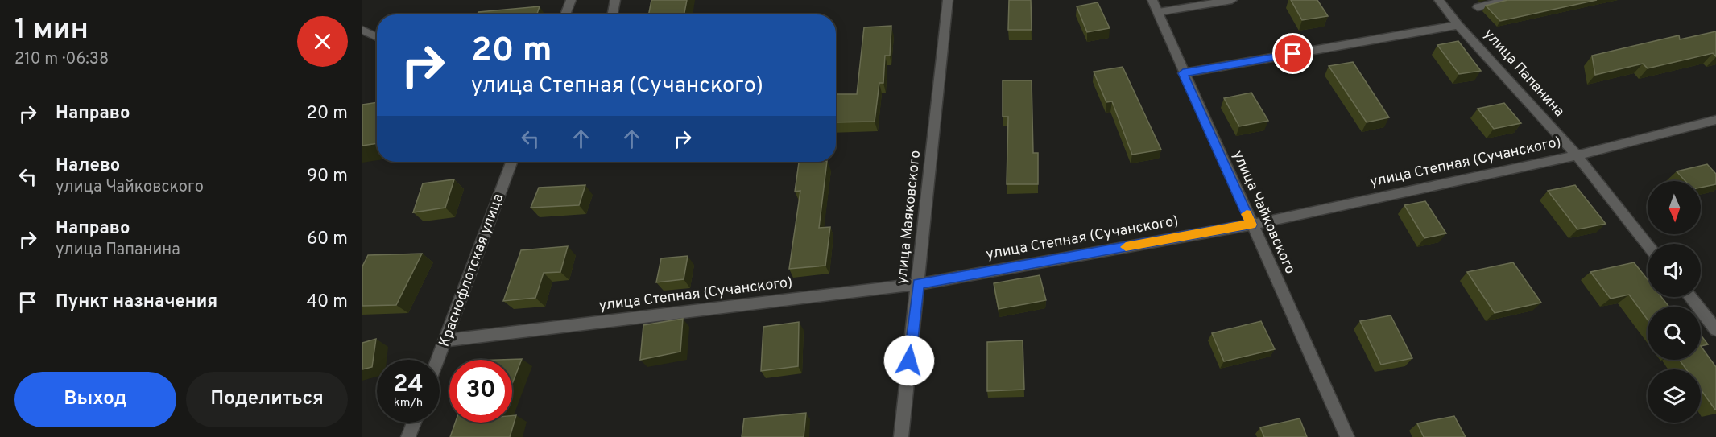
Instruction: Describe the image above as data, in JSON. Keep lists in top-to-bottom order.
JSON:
{
  "streets": {
    "street": [
      "улица Папанина",
      "улица Степная (Сучанского)",
      "улица Чайковского",
      "улица Маяковского",
      "Краснофлотская улица"
    ]
  },
  "crossings": [
    ["улица Папанина", "улица Степная (Сучанского)"],
    ["улица Степная (Сучанского)", "улица Чайковского"],
    ["улица Степная (Сучанского)", "улица Маяковского"],
    ["улица Степная (Сучанского)", "Краснофлотская улица"]
  ],
  "north": "bottom",
  "page": {
    "heading": ["1 мин", "210 m · 06:38"],
    "turn": ["20 m", "улица Степная (Сучанского)"],
    "list": [
      {
        "name": "Направо",
        "value": "20 m"
      },
      {
        "name": "Налево",
        "note": "улица Чайковского",
        "value": "90 m"
      },
      {
        "name": "Направо",
        "note": "улица Папанина",
        "value": "60 m"
      },
      {
        "name": "Пункт назначения",
        "value": "40 m"
      }
    ],
    "speed": "24 km/h",
    "limit": "30",
    "buttons": ["Выход", "Поделиться"]
  }
}
